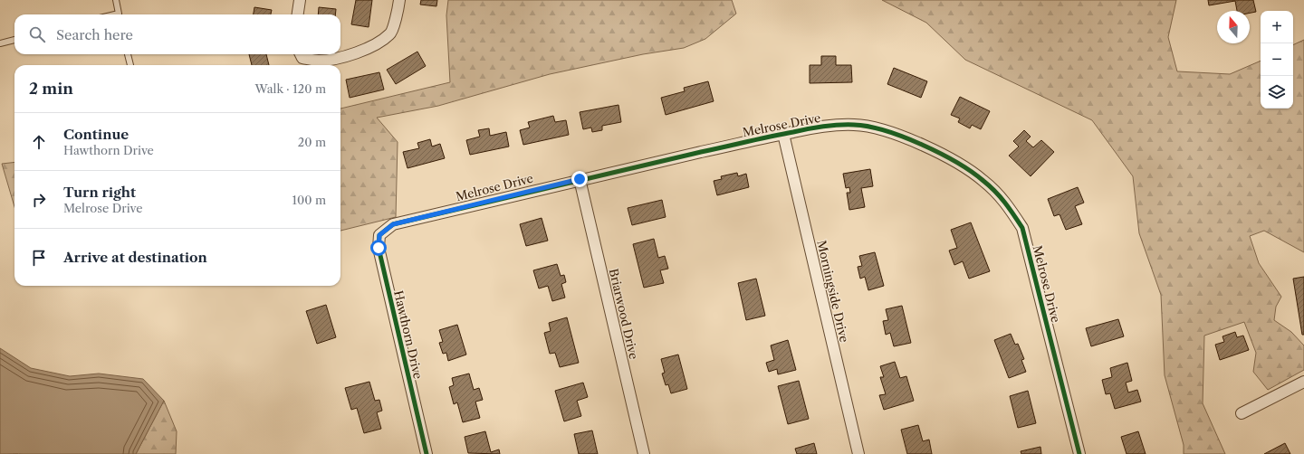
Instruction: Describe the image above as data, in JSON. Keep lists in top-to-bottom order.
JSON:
{
  "streets": {
    "street": [
      "Melrose Drive",
      "Morningside Drive",
      "Briarwood Drive",
      "Hawthorn Drive"
    ]
  },
  "crossings": [
    ["Melrose Drive", "Morningside Drive"],
    ["Melrose Drive", "Briarwood Drive"],
    ["Melrose Drive", "Hawthorn Drive"]
  ],
  "north": "top",
  "page": {
    "map_buttons": ["+", "−"],
    "search": "Search here",
    "heading": ["2 min", "Walk · 120 m"],
    "list": [
      ["Continue", "Hawthorn Drive", "20 m"],
      ["Turn right", "Melrose Drive", "100 m"],
      "Arrive at destination"
    ]
  }
}
